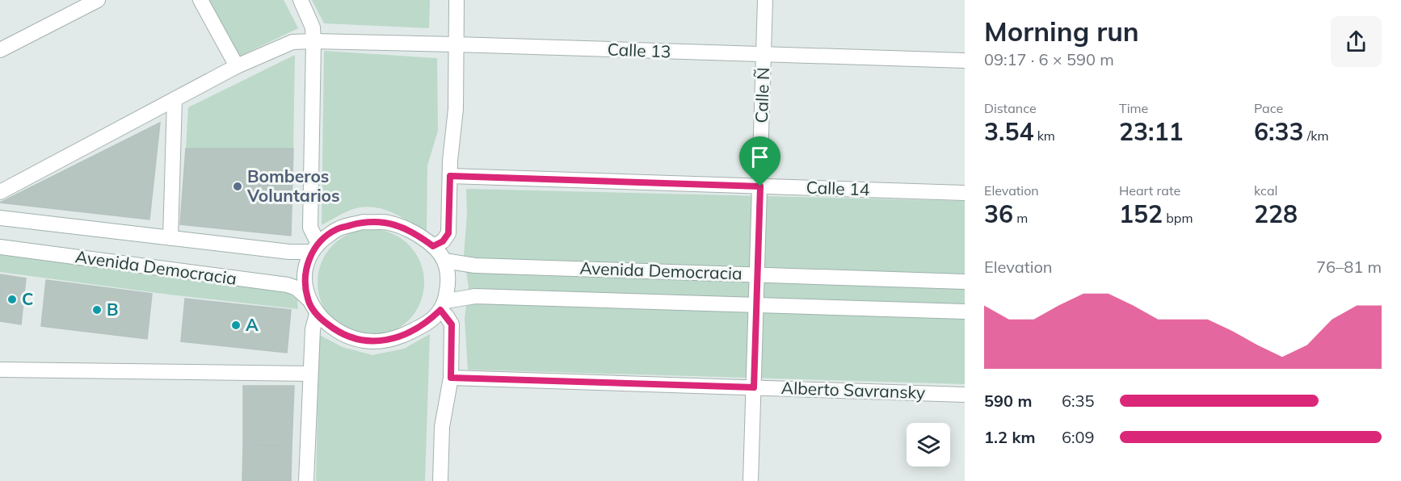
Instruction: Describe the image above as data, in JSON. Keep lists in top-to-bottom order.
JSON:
{
  "streets": {
    "street": [
      "Calle 13",
      "Calle Ñ",
      "Calle 14",
      "Avenida Democracia",
      "Alberto Savransky"
    ]
  },
  "crossings": [
    ["Calle 13", "Calle Ñ"],
    ["Calle Ñ", "Calle 14"],
    ["Calle Ñ", "Avenida Democracia"],
    ["Calle Ñ", "Alberto Savransky"]
  ],
  "places": [
    "Bomberos Voluntarios",
    "C",
    "B",
    "A"
  ],
  "page": {
    "heading": ["Morning run", "09:17 · 6 × 590 m"],
    "stats": [
      ["Distance", "3.54 km"],
      ["Time", "23:11"],
      ["Pace", "6:33 /km"],
      ["Elevation", "36 m"],
      ["Heart rate", "152 bpm"],
      ["kcal", "228"]
    ],
    "chart": ["Elevation", "76–81 m"],
    "list": [
      {
        "name": "590 m",
        "note": "6:35"
      },
      {
        "name": "1.2 km",
        "note": "6:09"
      }
    ]
  }
}
